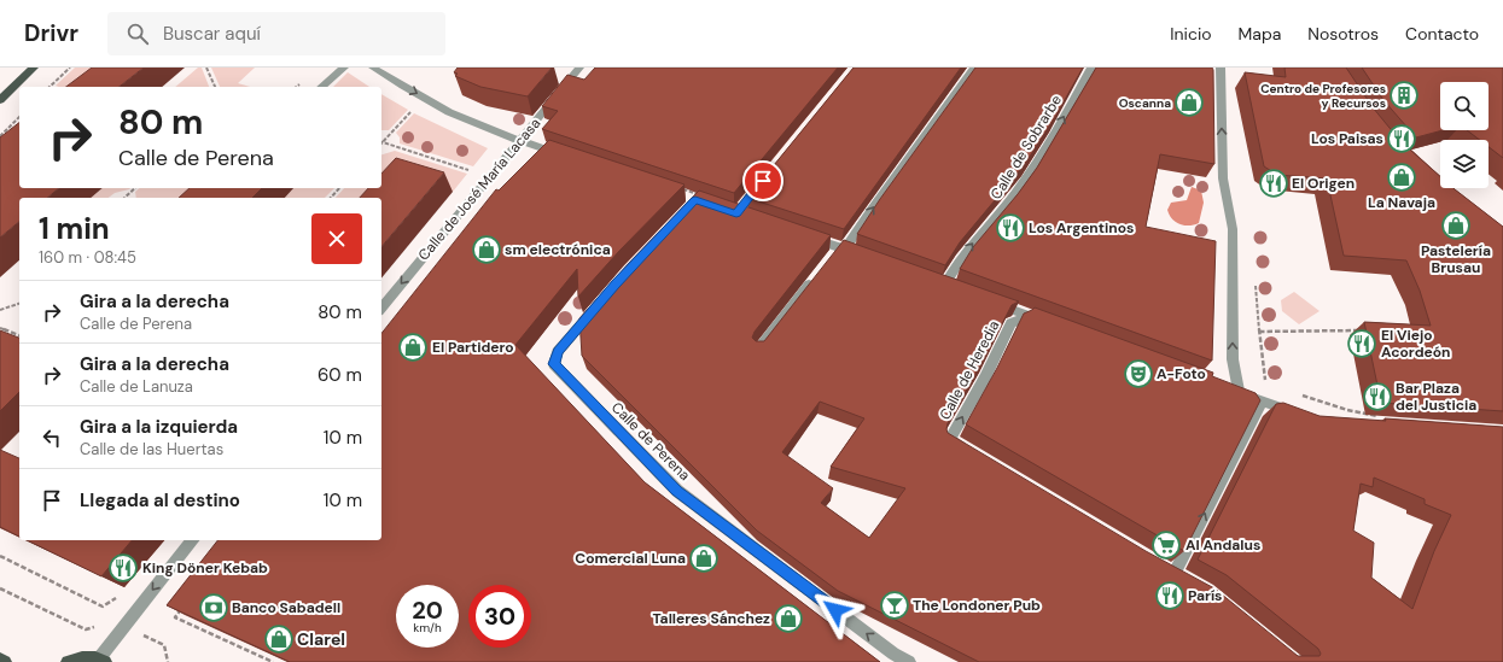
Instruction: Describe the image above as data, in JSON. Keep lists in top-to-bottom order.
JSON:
{
  "streets": {
    "street": [
      "Calle de Sobrarbe",
      "Calle de José María Lacasa",
      "Calle de Heredia",
      "Calle de Perena"
    ]
  },
  "one_way": ["Calle de José María Lacasa", "Calle de Heredia", "Calle de Perena"],
  "places": {
    "building": ["Centro de Profesores y Recursos"],
    "shop": [
      "Oscanna",
      "La Navaja",
      "Pastelería Brusau",
      "sm electrónica",
      "El Partidero",
      "Comercial Luna",
      "Talleres Sánchez",
      "Clarel"
    ],
    "restaurant": [
      "Los Paisas",
      "El Origen",
      "Los Argentinos",
      "El Viejo Acordeón",
      "Bar Plaza del Justicia",
      "King Döner Kebab",
      "París"
    ],
    "theatre": ["A-Foto"],
    "supermarket": ["Al Andalus"],
    "bar": ["The Londoner Pub"],
    "bank": ["Banco Sabadell"]
  },
  "page": {
    "header": "Drivr",
    "search": "Buscar aquí",
    "nav": [
      "Inicio",
      "Mapa",
      "Nosotros",
      "Contacto"
    ],
    "turn": ["80 m", "Calle de Perena"],
    "heading": ["1 min", "160 m · 08:45"],
    "list": [
      {
        "name": "Gira a la derecha",
        "note": "Calle de Perena",
        "value": "80 m"
      },
      {
        "name": "Gira a la derecha",
        "note": "Calle de Lanuza",
        "value": "60 m"
      },
      {
        "name": "Gira a la izquierda",
        "note": "Calle de las Huertas",
        "value": "10 m"
      },
      {
        "name": "Llegada al destino",
        "value": "10 m"
      }
    ],
    "speed": "20 km/h",
    "limit": "30"
  }
}
